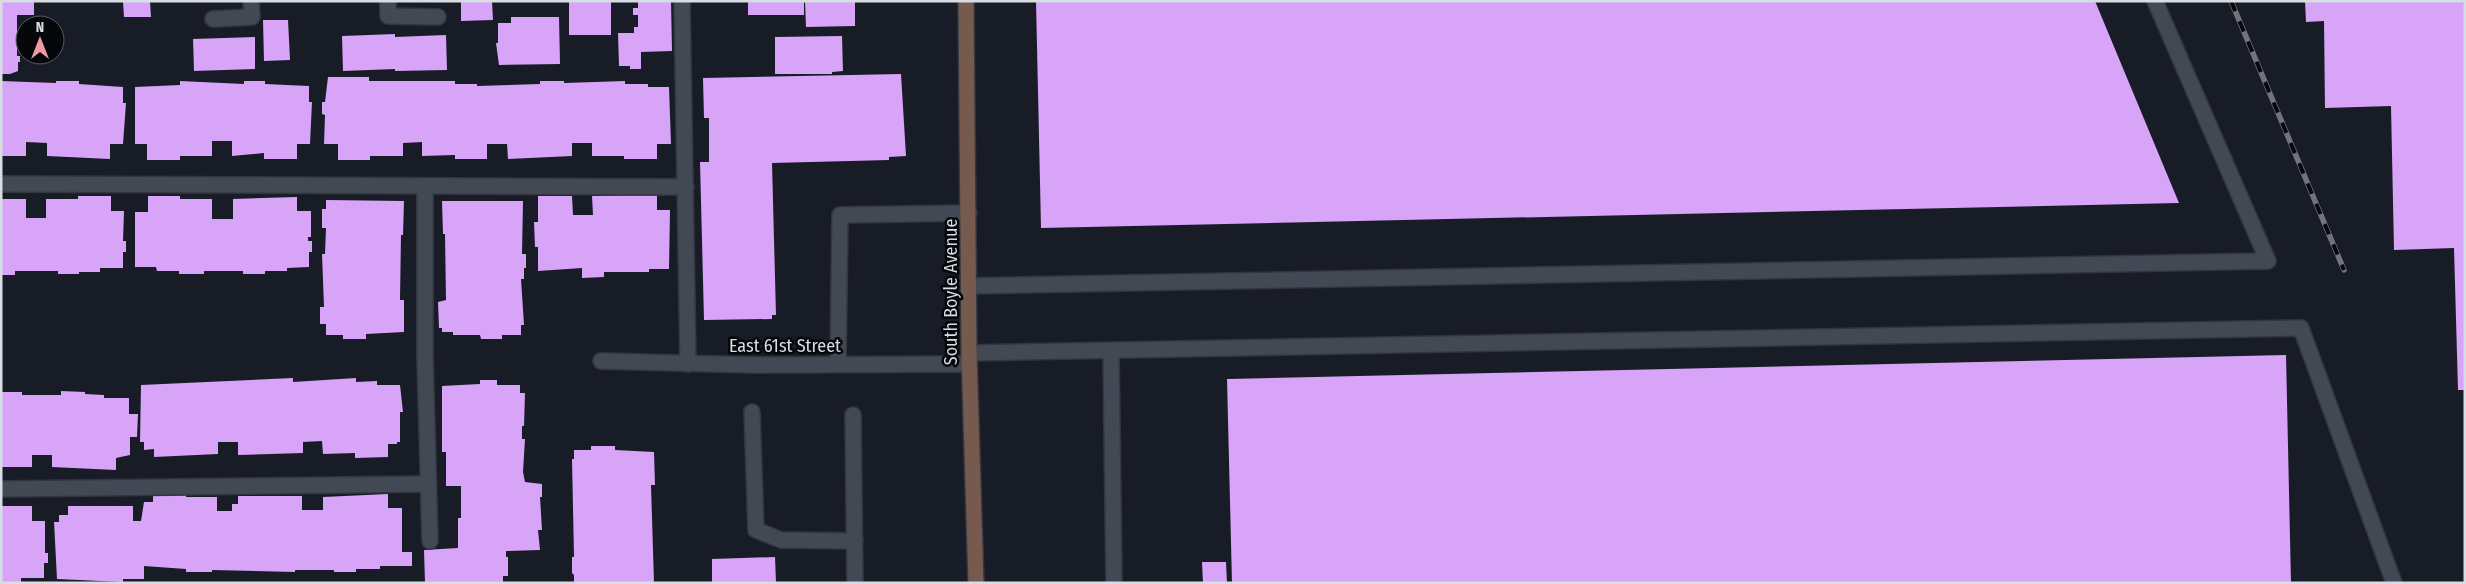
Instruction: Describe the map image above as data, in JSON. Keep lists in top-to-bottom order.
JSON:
{
  "streets": {
    "main road": ["South Boyle Avenue"],
    "street": ["East 61st Street"]
  },
  "crossings": [
    ["South Boyle Avenue", "East 61st Street"]
  ],
  "north": "top"
}
